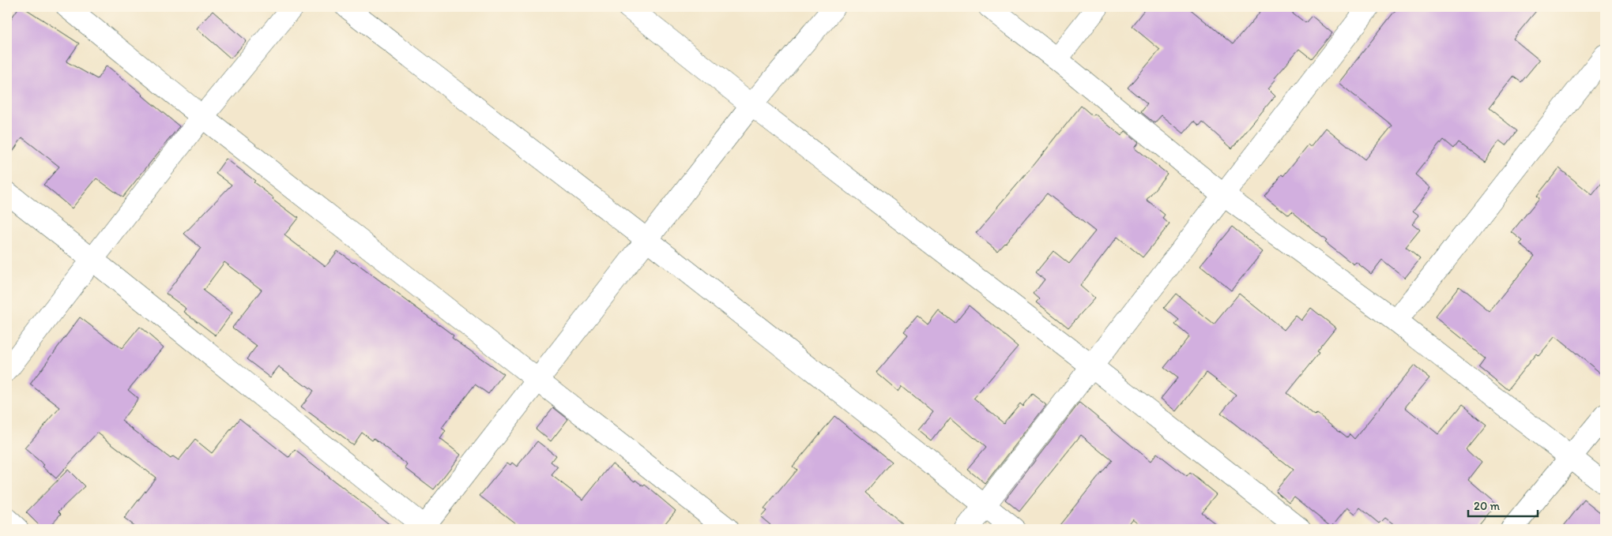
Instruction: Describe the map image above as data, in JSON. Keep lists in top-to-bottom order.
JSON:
{
  "scale_bar": "20 m"
}
